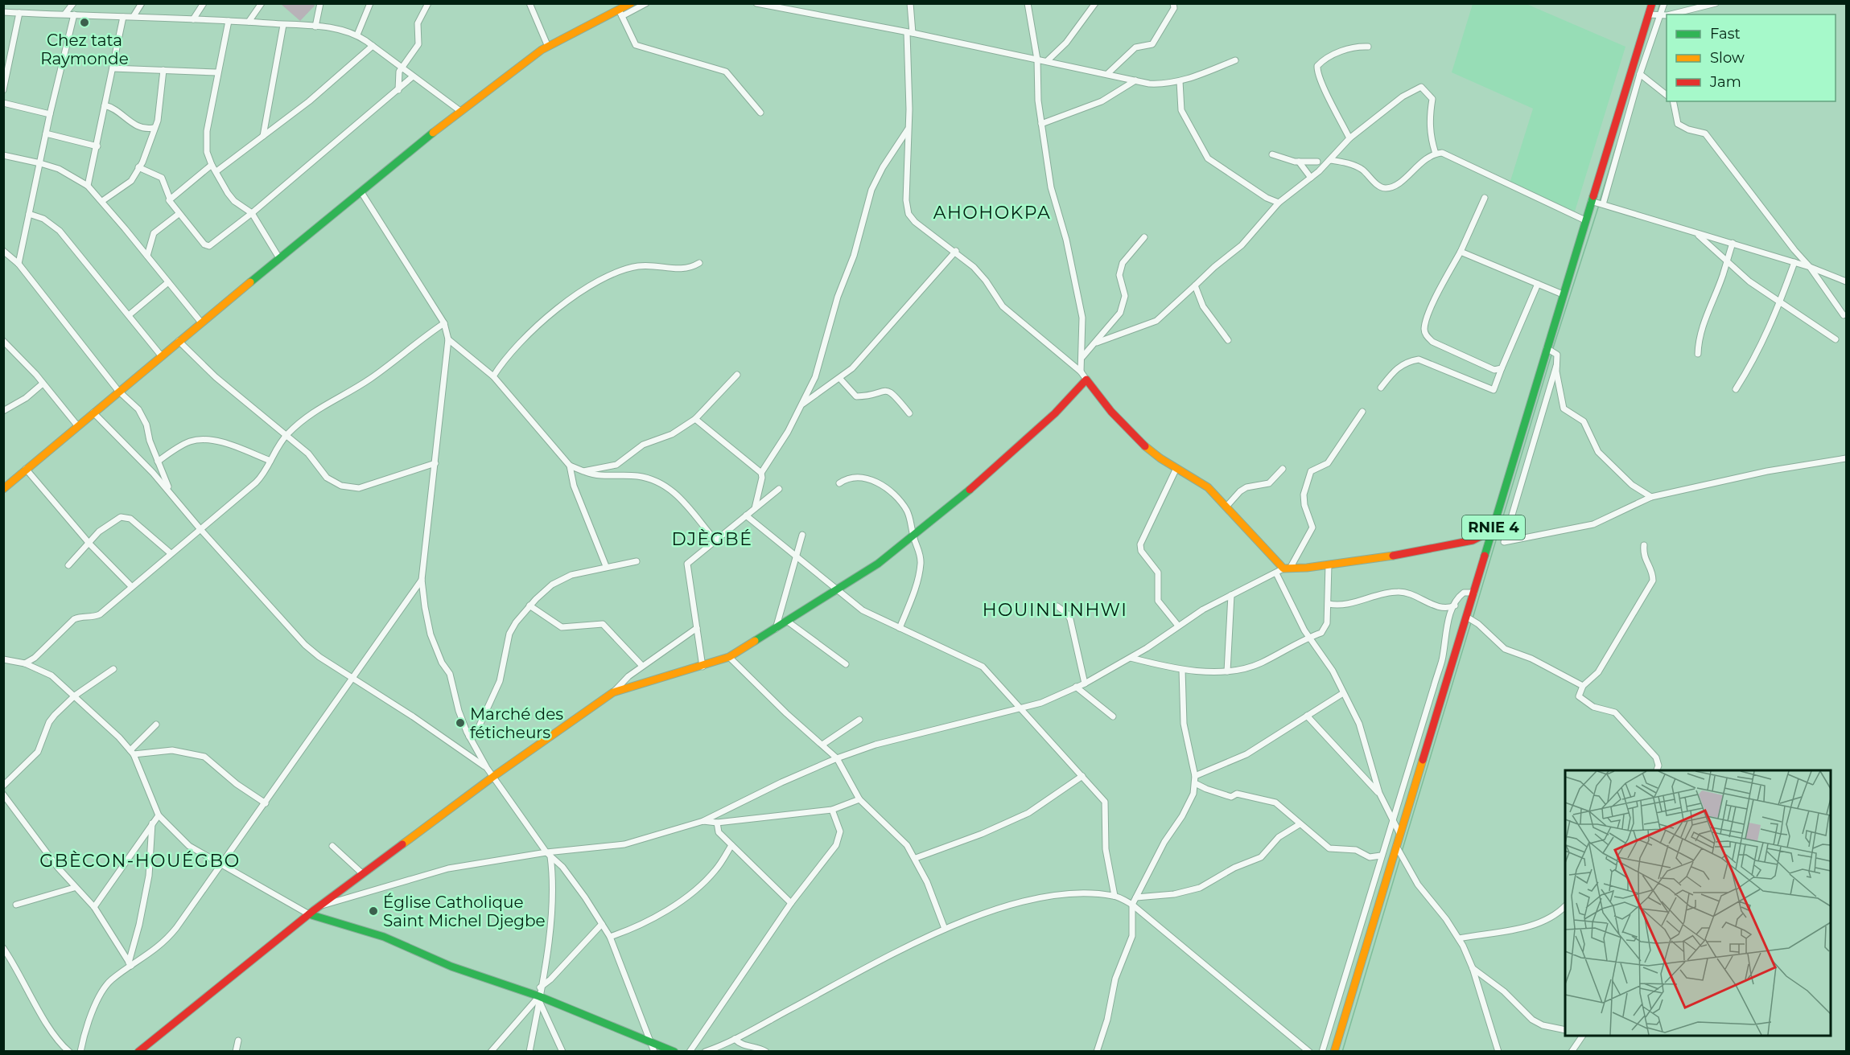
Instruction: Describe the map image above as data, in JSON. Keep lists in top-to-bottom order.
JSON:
{
  "streets": {
    "street": ["RNIE 4"]
  },
  "districts": [
    "AHOHOKPA",
    "DJÈGBÉ",
    "HOUINLINHWI",
    "GBÈCON-HOUÉGBO"
  ],
  "places": ["Chez tata Raymonde", "Marché des féticheurs", "Église Catholique Saint Michel Djegbe"],
  "legend": ["Fast", "Slow", "Jam"]
}
